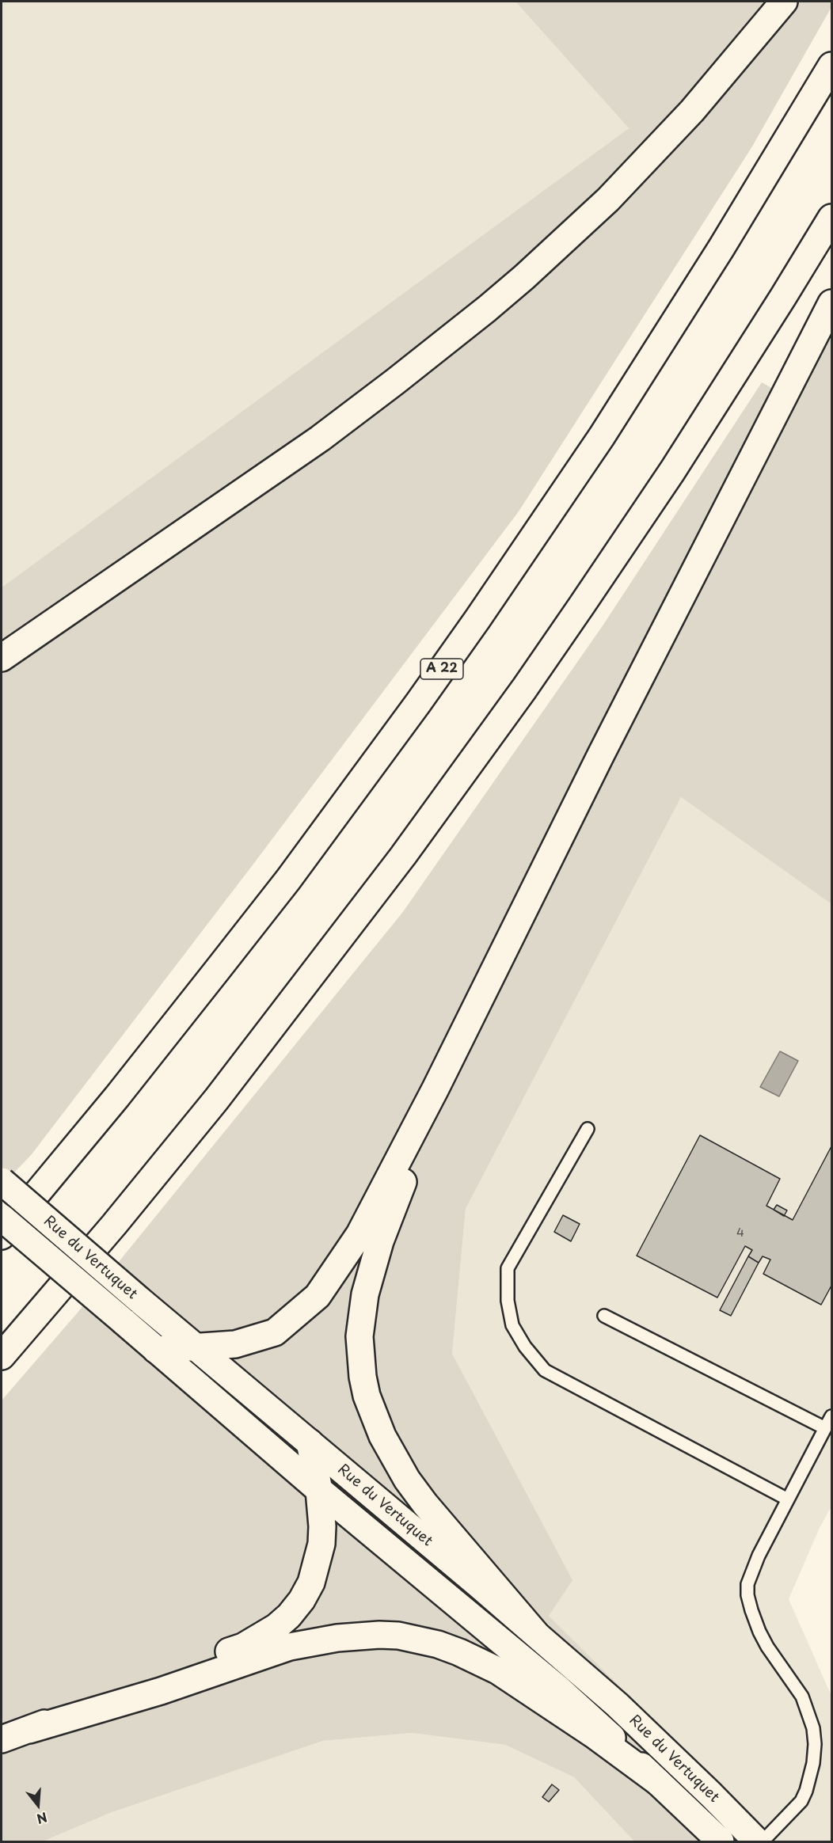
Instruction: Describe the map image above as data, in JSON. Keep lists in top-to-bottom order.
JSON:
{
  "streets": {
    "main road": ["A 22", "Rue du Vertuquet"]
  },
  "house_numbers": ["4"],
  "north": "bottom"
}
